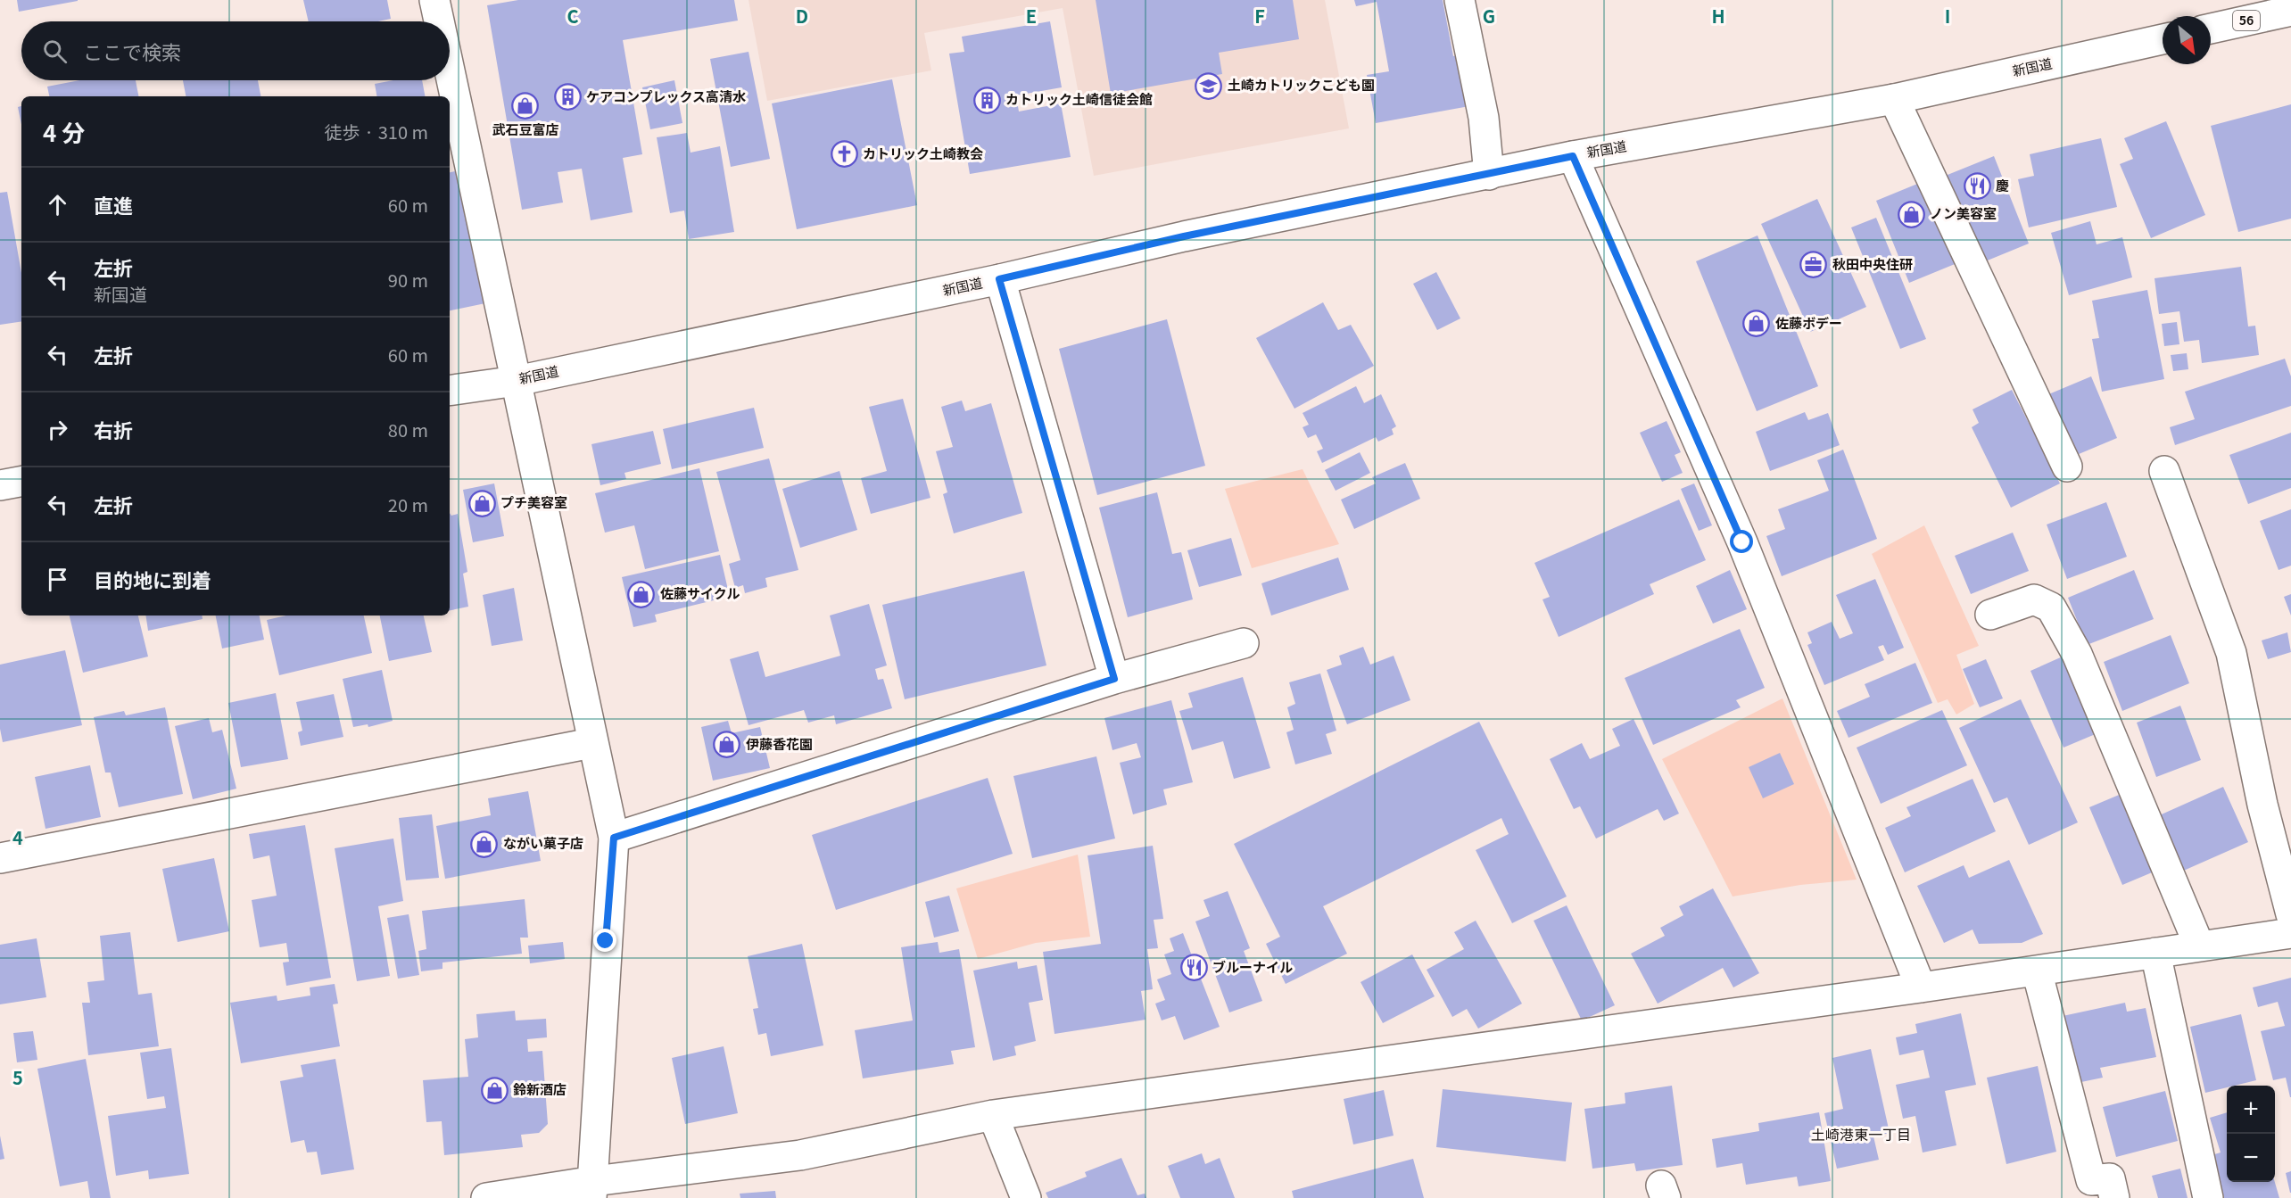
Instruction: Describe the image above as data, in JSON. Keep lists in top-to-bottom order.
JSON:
{
  "streets": {
    "street": ["56", "新国道"]
  },
  "districts": ["土崎港東一丁目"],
  "places": {
    "school or university": ["土崎カトリックこども園"],
    "building": ["ケアコンプレックス高清水", "カトリック土崎信徒会館"],
    "shop": [
      "武石豆富店",
      "ノン美容室",
      "佐藤ボデー",
      "プチ美容室",
      "佐藤サイクル",
      "伊藤香花園",
      "ながい菓子店",
      "鈴新酒店"
    ],
    "church": ["カトリック土崎教会"],
    "restaurant": ["慶", "ブルーナイル"],
    "office": ["秋田中央住研"]
  },
  "north": "bottom right",
  "page": {
    "search": "ここで検索",
    "heading": ["4 分", "徒歩 · 310 m"],
    "list": [
      ["直進", "60 m"],
      ["左折", "新国道", "90 m"],
      ["左折", "60 m"],
      ["右折", "80 m"],
      ["左折", "20 m"],
      "目的地に到着"
    ],
    "map_buttons": ["+", "−"]
  },
  "grid": {
    "columns": [
      "C",
      "D",
      "E",
      "F",
      "G",
      "H",
      "I"
    ],
    "rows": ["4", "5"]
  }
}
